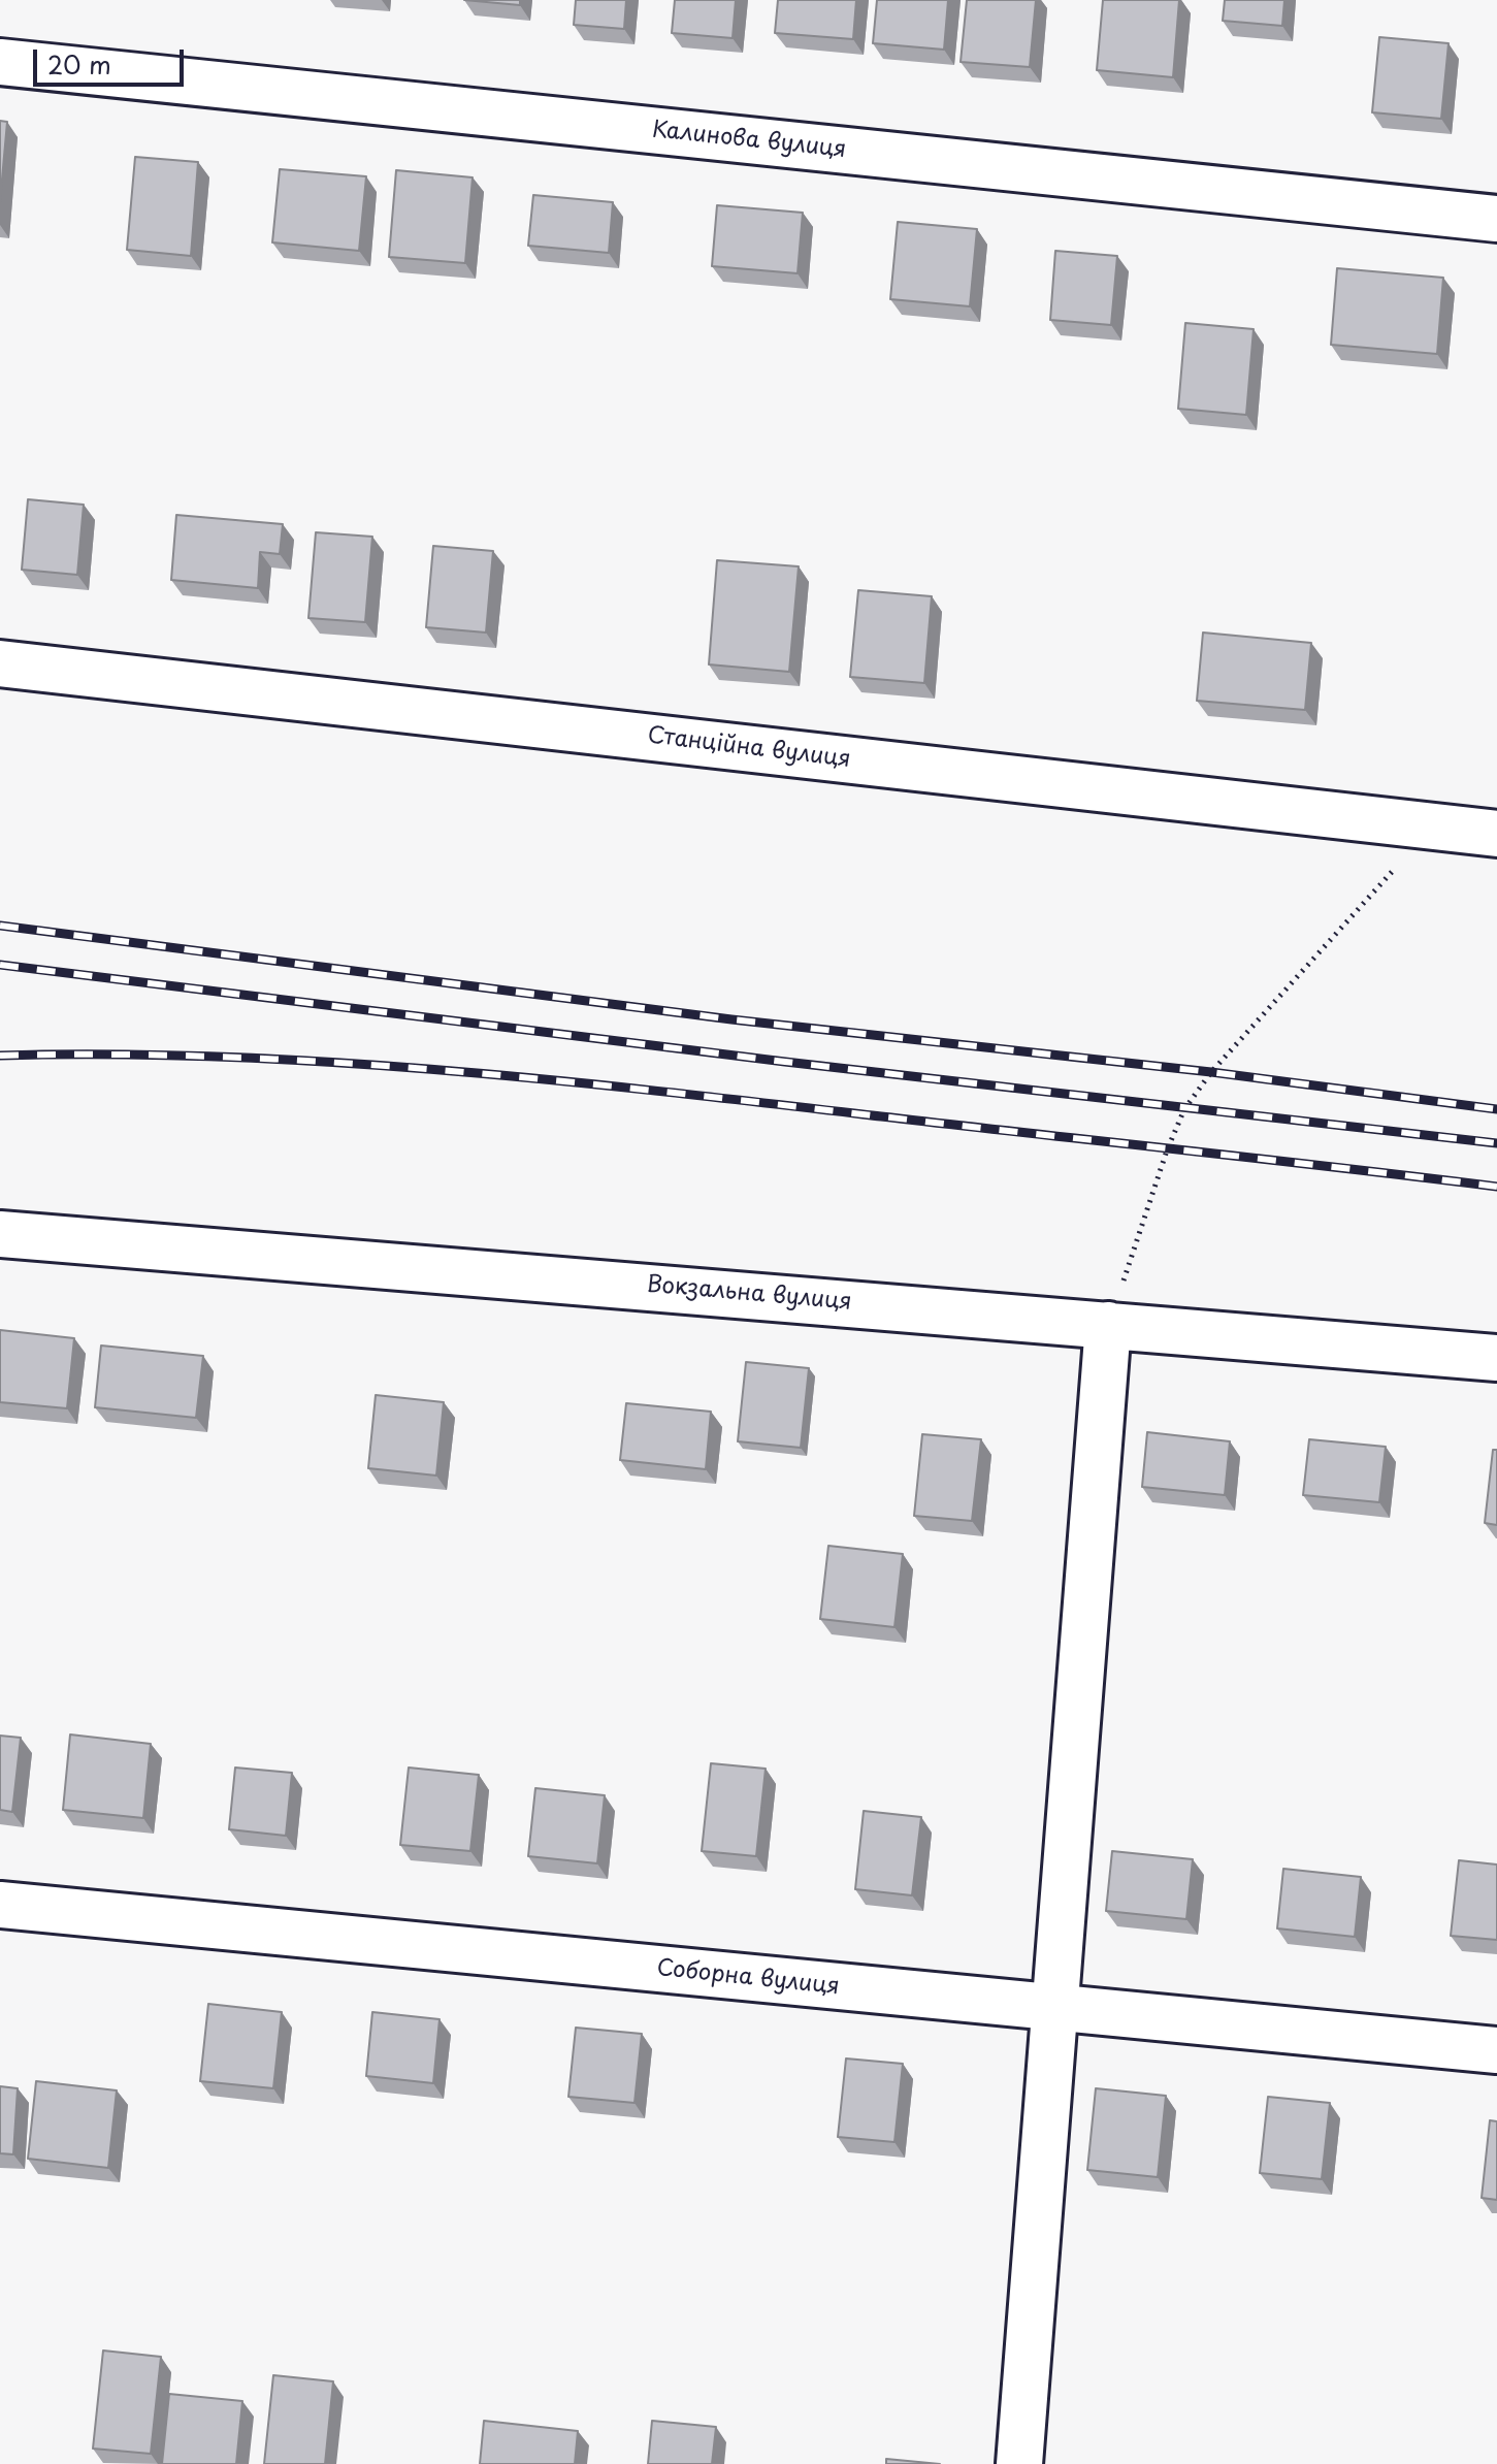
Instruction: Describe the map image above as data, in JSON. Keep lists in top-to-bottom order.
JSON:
{
  "streets": {
    "street": [
      "Калинова вулиця",
      "Станційна вулиця",
      "Вокзальна вулиця",
      "Соборна вулиця"
    ]
  },
  "scale_bar": "20 m"
}
